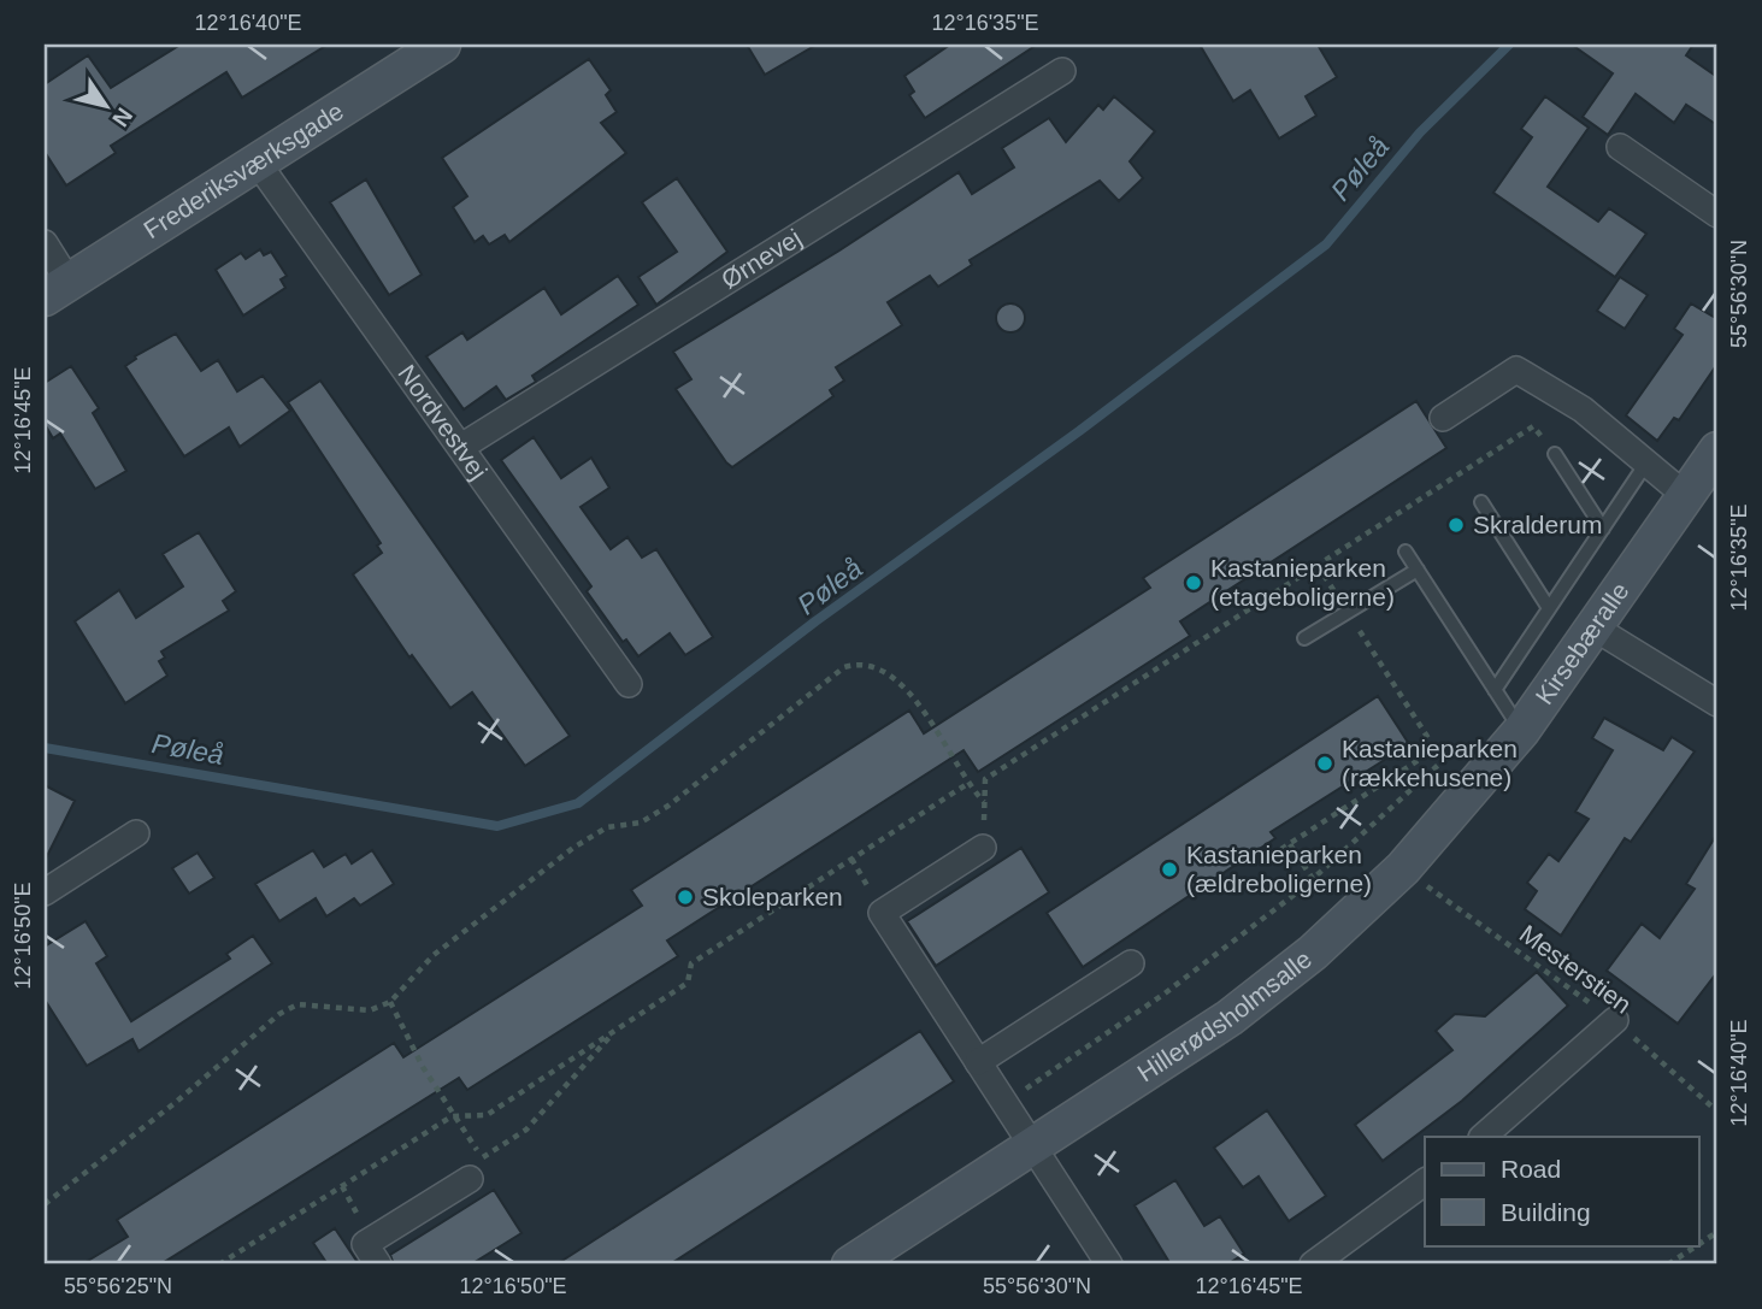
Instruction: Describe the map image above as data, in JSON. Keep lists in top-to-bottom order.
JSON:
{
  "streets": {
    "street": [
      "Frederiksværksgade",
      "Ørnevej",
      "Nordvestvej",
      "Kirsebæralle",
      "Hillerødsholmsalle"
    ],
    "path": ["Mesterstien"]
  },
  "crossings": [
    ["Frederiksværksgade", "Nordvestvej"],
    ["Ørnevej", "Nordvestvej"],
    ["Kirsebæralle", "Mesterstien"],
    ["Kirsebæralle", "Hillerødsholmsalle"],
    ["Mesterstien", "Hillerødsholmsalle"]
  ],
  "water": ["Pøleå"],
  "places": [
    "Skralderum",
    "Kastanieparken (etageboligerne)",
    "Kastanieparken (rækkehusene)",
    "Kastanieparken (ældreboligerne)",
    "Skoleparken"
  ],
  "legend": ["Road", "Building"],
  "north": "bottom right",
  "coordinates": [
    "12°16'40\"E",
    "12°16'35\"E",
    "55°56'30\"N",
    "12°16'45\"E",
    "12°16'50\"E",
    "55°56'25\"N"
  ]
}
